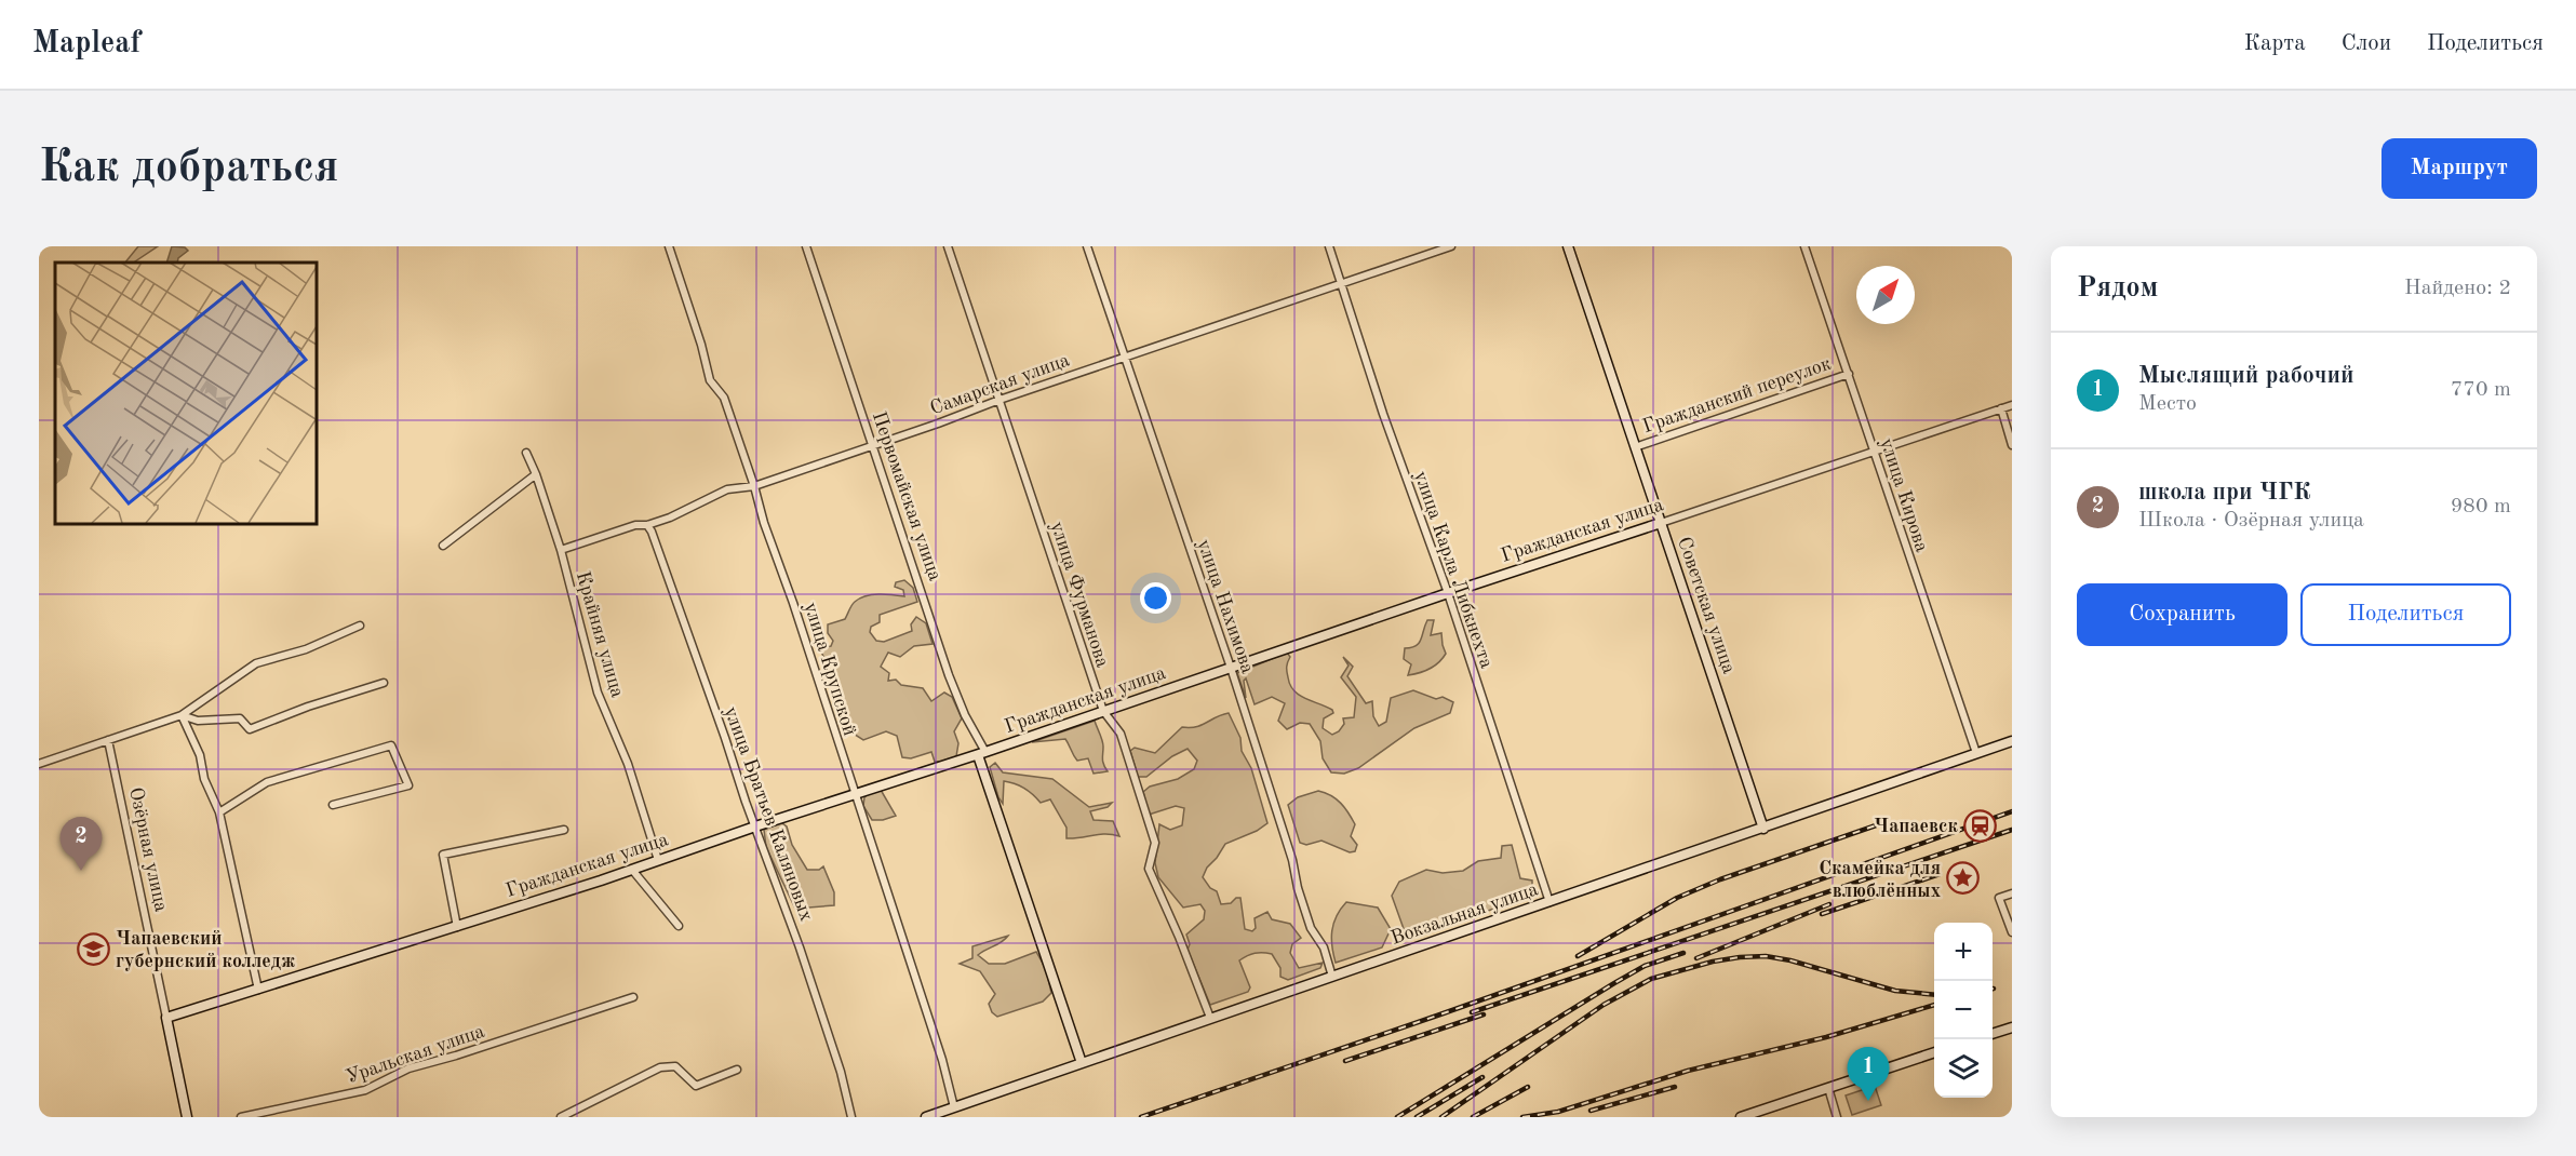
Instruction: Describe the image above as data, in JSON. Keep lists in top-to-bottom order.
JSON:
{
  "streets": {
    "street": [
      "Самарская улица",
      "Гражданский переулок",
      "улица Кирова",
      "Первомайская улица",
      "Гражданская улица",
      "улица Карла Либкнехта",
      "улица Фурманова",
      "Советская улица",
      "улица Нахимова",
      "Крайняя улица",
      "улица Крупской",
      "улица Братьев Каляновых",
      "Озёрная улица",
      "Вокзальная улица",
      "Уральская улица"
    ]
  },
  "crossings": [
    ["Самарская улица", "Первомайская улица"],
    ["Самарская улица", "улица Карла Либкнехта"],
    ["Самарская улица", "улица Фурманова"],
    ["Самарская улица", "улица Нахимова"],
    ["Самарская улица", "Крайняя улица"],
    ["Самарская улица", "улица Крупской"],
    ["Самарская улица", "улица Братьев Каляновых"],
    ["Гражданский переулок", "улица Кирова"],
    ["Гражданский переулок", "Советская улица"],
    ["улица Кирова", "Гражданская улица"],
    ["улица Кирова", "Вокзальная улица"],
    ["Первомайская улица", "Гражданская улица"],
    ["Первомайская улица", "Вокзальная улица"],
    ["Гражданская улица", "улица Карла Либкнехта"],
    ["Гражданская улица", "улица Фурманова"],
    ["Гражданская улица", "Советская улица"],
    ["Гражданская улица", "улица Нахимова"],
    ["Гражданская улица", "Крайняя улица"],
    ["Гражданская улица", "улица Крупской"],
    ["Гражданская улица", "улица Братьев Каляновых"],
    ["Гражданская улица", "Озёрная улица"],
    ["улица Карла Либкнехта", "Вокзальная улица"],
    ["улица Фурманова", "Вокзальная улица"],
    ["Советская улица", "Вокзальная улица"],
    ["улица Нахимова", "Вокзальная улица"],
    ["улица Крупской", "Вокзальная улица"]
  ],
  "places": {
    "station": ["Чапаевск"],
    "place": ["Скамейка для влюблённых"],
    "school or university": ["Чапаевский губернский колледж"]
  },
  "north": "top right",
  "page": {
    "header": "Mapleaf",
    "nav": ["Карта", "Слои", "Поделиться"],
    "buttons": [
      "Маршрут",
      ["Сохранить", "Поделиться"]
    ],
    "title": "Как добраться",
    "heading": ["Рядом", "Найдено: 2"],
    "list": [
      {
        "mark": "1",
        "name": "Мыслящий рабочий",
        "note": "Место",
        "value": "770 m"
      },
      {
        "mark": "2",
        "name": "школа при ЧГК",
        "note": "Школа · Озёрная улица",
        "value": "980 m"
      }
    ],
    "pins": ["2", "1"],
    "map_buttons": ["+", "−"]
  }
}
